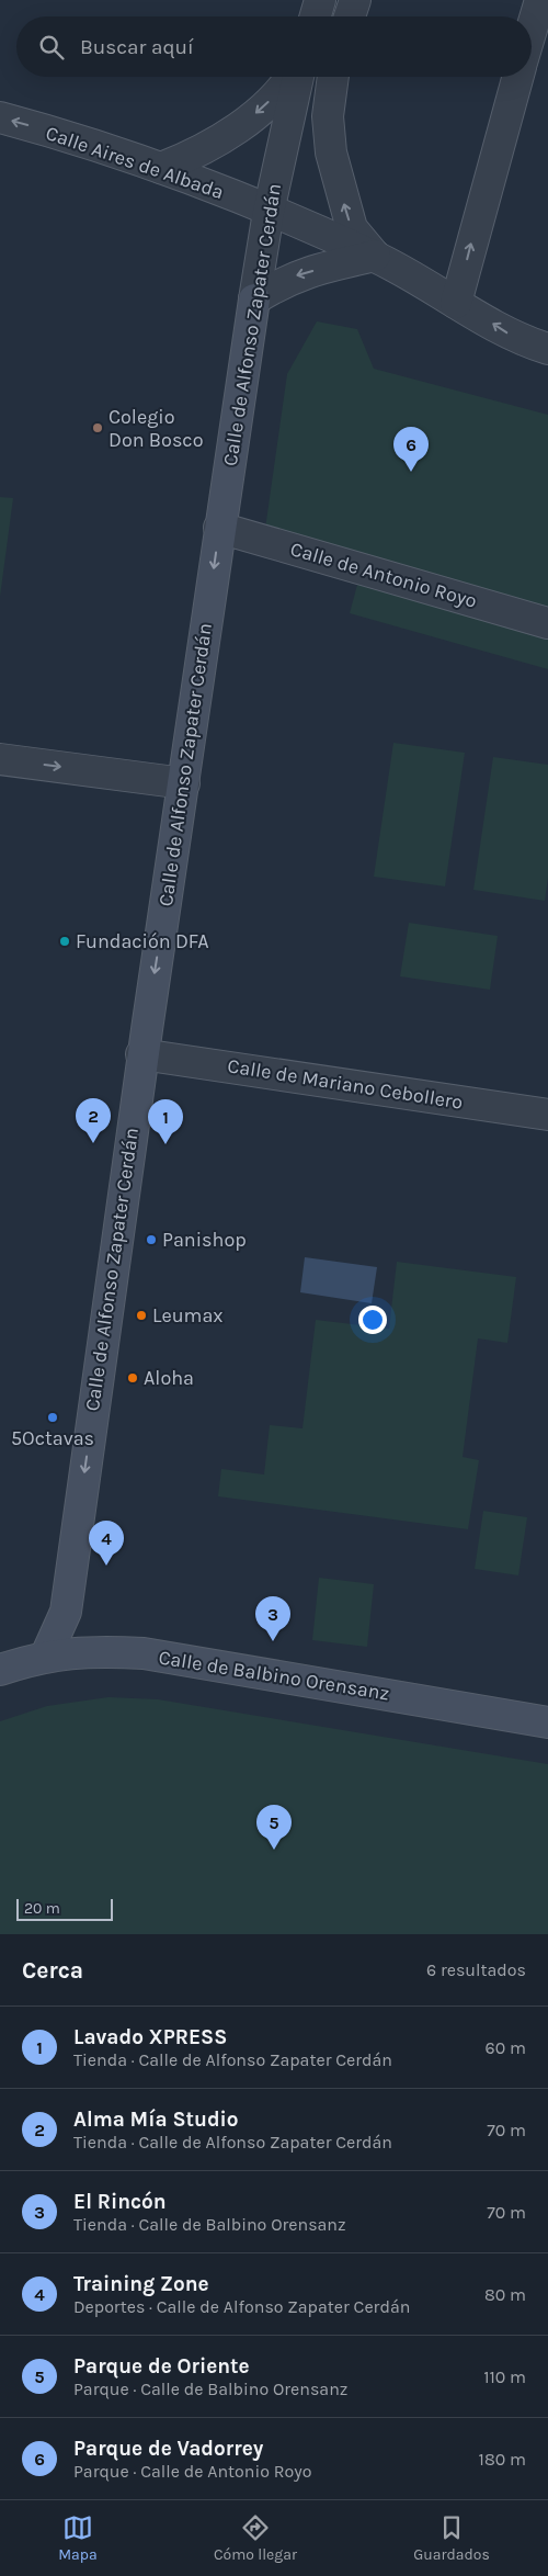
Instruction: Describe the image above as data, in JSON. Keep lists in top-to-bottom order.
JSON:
{
  "streets": {
    "street": [
      "Calle Aires de Albada",
      "Calle de Alfonso Zapater Cerdán",
      "Calle de Antonio Royo",
      "Calle de Mariano Cebollero",
      "Calle de Balbino Orensanz"
    ]
  },
  "crossings": [
    ["Calle Aires de Albada", "Calle de Alfonso Zapater Cerdán"],
    ["Calle de Alfonso Zapater Cerdán", "Calle de Antonio Royo"],
    ["Calle de Alfonso Zapater Cerdán", "Calle de Mariano Cebollero"],
    ["Calle de Alfonso Zapater Cerdán", "Calle de Balbino Orensanz"]
  ],
  "one_way": ["Calle Aires de Albada", "Calle de Alfonso Zapater Cerdán"],
  "places": [
    "Colegio Don Bosco",
    "Fundación DFA",
    "Panishop",
    "Leumax",
    "Aloha",
    "5Octavas"
  ],
  "scale_bar": "20 m",
  "page": {
    "search": "Buscar aquí",
    "pins": [
      "6",
      "2",
      "1",
      "4",
      "3",
      "5"
    ],
    "scale": "20 m",
    "heading": ["Cerca", "6 resultados"],
    "list": [
      {
        "mark": "1",
        "name": "Lavado XPRESS",
        "note": "Tienda · Calle de Alfonso Zapater Cerdán",
        "value": "60 m"
      },
      {
        "mark": "2",
        "name": "Alma Mía Studio",
        "note": "Tienda · Calle de Alfonso Zapater Cerdán",
        "value": "70 m"
      },
      {
        "mark": "3",
        "name": "El Rincón",
        "note": "Tienda · Calle de Balbino Orensanz",
        "value": "70 m"
      },
      {
        "mark": "4",
        "name": "Training Zone",
        "note": "Deportes · Calle de Alfonso Zapater Cerdán",
        "value": "80 m"
      },
      {
        "mark": "5",
        "name": "Parque de Oriente",
        "note": "Parque · Calle de Balbino Orensanz",
        "value": "110 m"
      },
      {
        "mark": "6",
        "name": "Parque de Vadorrey",
        "note": "Parque · Calle de Antonio Royo",
        "value": "180 m"
      }
    ],
    "nav": ["Mapa", "Cómo llegar", "Guardados"]
  }
}
